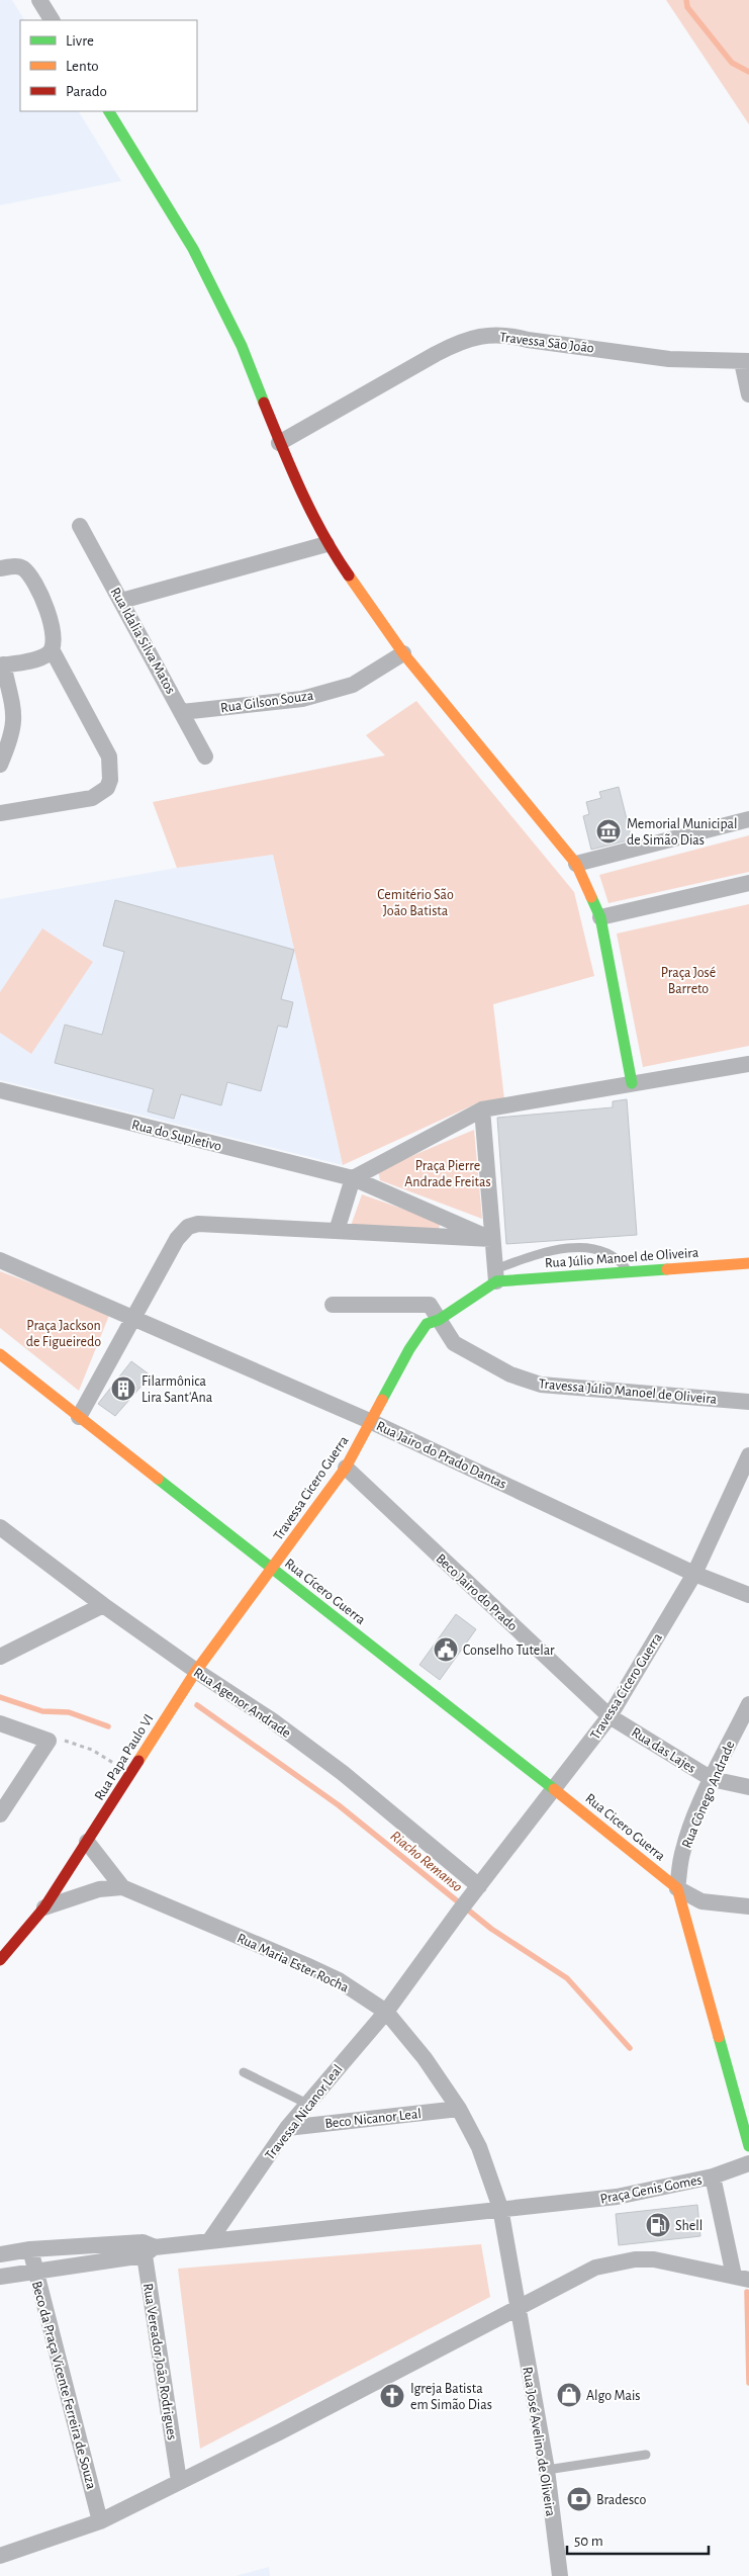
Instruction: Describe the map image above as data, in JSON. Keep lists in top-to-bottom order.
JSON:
{
  "streets": {
    "street": [
      "Travessa São João",
      "Rua Idalia Silva Matos",
      "Rua Gilson Souza",
      "Rua do Supletivo",
      "Rua Júlio Manoel de Oliveira",
      "Travessa Júlio Manoel de Oliveira",
      "Rua Jairo do Prado Dantas",
      "Travessa Cicero Guerra",
      "Rua Cícero Guerra",
      "Beco Jairo do Prado",
      "Travessa Cícero Guerra",
      "Rua Agenor Andrade",
      "Rua das Lajes",
      "Rua Papa Paulo VI",
      "Rua Cônego Andrade",
      "Rua Cicero Guerra",
      "Rua Maria Ester Rocha",
      "Travessa Nicanor Leal",
      "Beco Nicanor Leal",
      "Praça Genis Gomes",
      "Rua Vereador João Rodrigues",
      "Beco da Praça Vicente Ferreira de Souza",
      "Rua José Avelino de Oliveira"
    ]
  },
  "crossings": [
    ["Rua Idalia Silva Matos", "Rua Gilson Souza"],
    ["Rua Jairo do Prado Dantas", "Travessa Cicero Guerra"],
    ["Rua Jairo do Prado Dantas", "Travessa Cícero Guerra"],
    ["Travessa Cicero Guerra", "Rua Cícero Guerra"],
    ["Travessa Cicero Guerra", "Beco Jairo do Prado"],
    ["Travessa Cicero Guerra", "Rua Papa Paulo VI"],
    ["Rua Cícero Guerra", "Travessa Cícero Guerra"],
    ["Rua Cícero Guerra", "Rua Papa Paulo VI"],
    ["Rua Cícero Guerra", "Rua Cicero Guerra"],
    ["Beco Jairo do Prado", "Travessa Cícero Guerra"],
    ["Beco Jairo do Prado", "Rua das Lajes"],
    ["Travessa Cícero Guerra", "Rua Agenor Andrade"],
    ["Travessa Cícero Guerra", "Rua das Lajes"],
    ["Travessa Cícero Guerra", "Rua Cicero Guerra"],
    ["Travessa Cícero Guerra", "Travessa Nicanor Leal"],
    ["Rua Agenor Andrade", "Rua Papa Paulo VI"],
    ["Rua das Lajes", "Rua Cônego Andrade"],
    ["Rua Papa Paulo VI", "Rua Maria Ester Rocha"],
    ["Rua Cônego Andrade", "Rua Cicero Guerra"],
    ["Rua Maria Ester Rocha", "Travessa Nicanor Leal"],
    ["Rua Maria Ester Rocha", "Beco Nicanor Leal"],
    ["Rua Maria Ester Rocha", "Praça Genis Gomes"],
    ["Rua Maria Ester Rocha", "Rua José Avelino de Oliveira"],
    ["Travessa Nicanor Leal", "Beco Nicanor Leal"],
    ["Travessa Nicanor Leal", "Praça Genis Gomes"],
    ["Praça Genis Gomes", "Rua Vereador João Rodrigues"],
    ["Praça Genis Gomes", "Beco da Praça Vicente Ferreira de Souza"],
    ["Praça Genis Gomes", "Rua José Avelino de Oliveira"]
  ],
  "water": ["Riacho Remanso"],
  "parks": [
    "Cemitério São João Batista",
    "Praça José Barreto",
    "Praça Pierre Andrade Freitas",
    "Praça Jackson de Figueiredo"
  ],
  "places": {
    "museum": ["Memorial Municipal de Simão Dias"],
    "building": ["Filarmônica Lira Sant'Ana"],
    "public building": ["Conselho Tutelar"],
    "fuel station": ["Shell"],
    "shop": ["Algo Mais"],
    "church": ["Igreja Batista em Simão Dias"],
    "bank": ["Bradesco"]
  },
  "legend": ["Livre", "Lento", "Parado"],
  "scale_bar": "50 m"
}
